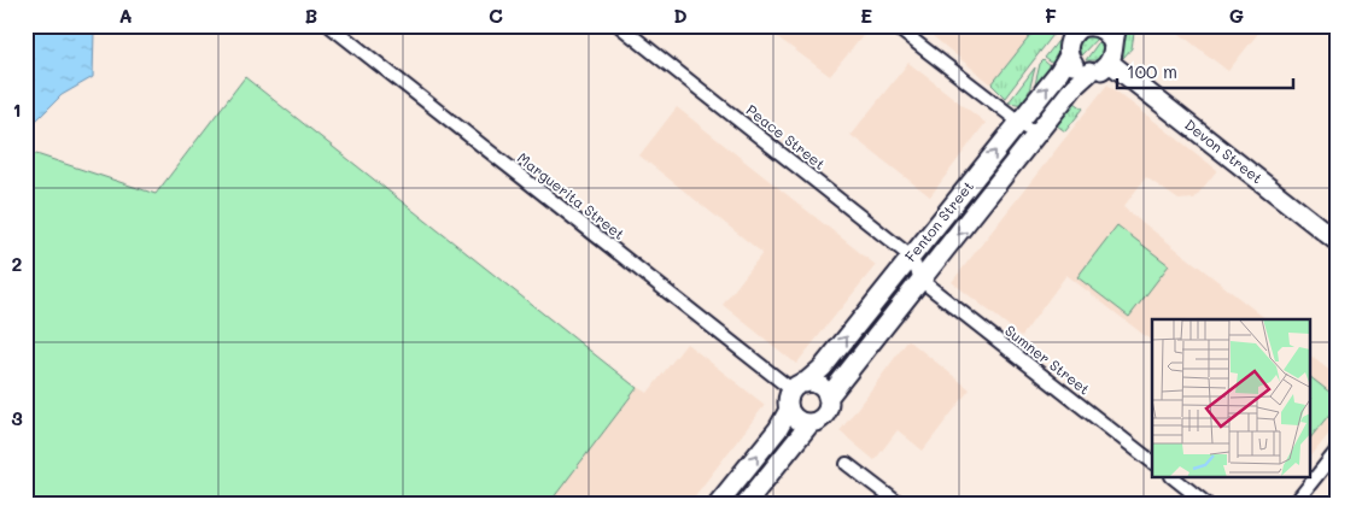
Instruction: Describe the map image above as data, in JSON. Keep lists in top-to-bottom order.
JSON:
{
  "streets": {
    "main road": ["Devon Street", "Fenton Street"],
    "street": ["Peace Street", "Marguerita Street", "Sumner Street"]
  },
  "crossings": [
    ["Peace Street", "Fenton Street"],
    ["Peace Street", "Sumner Street"],
    ["Devon Street", "Fenton Street"],
    ["Marguerita Street", "Fenton Street"],
    ["Fenton Street", "Sumner Street"]
  ],
  "scale_bar": "100 m",
  "grid": {
    "columns": [
      "A",
      "B",
      "C",
      "D",
      "E",
      "F",
      "G"
    ],
    "rows": ["1", "2", "3"]
  }
}
